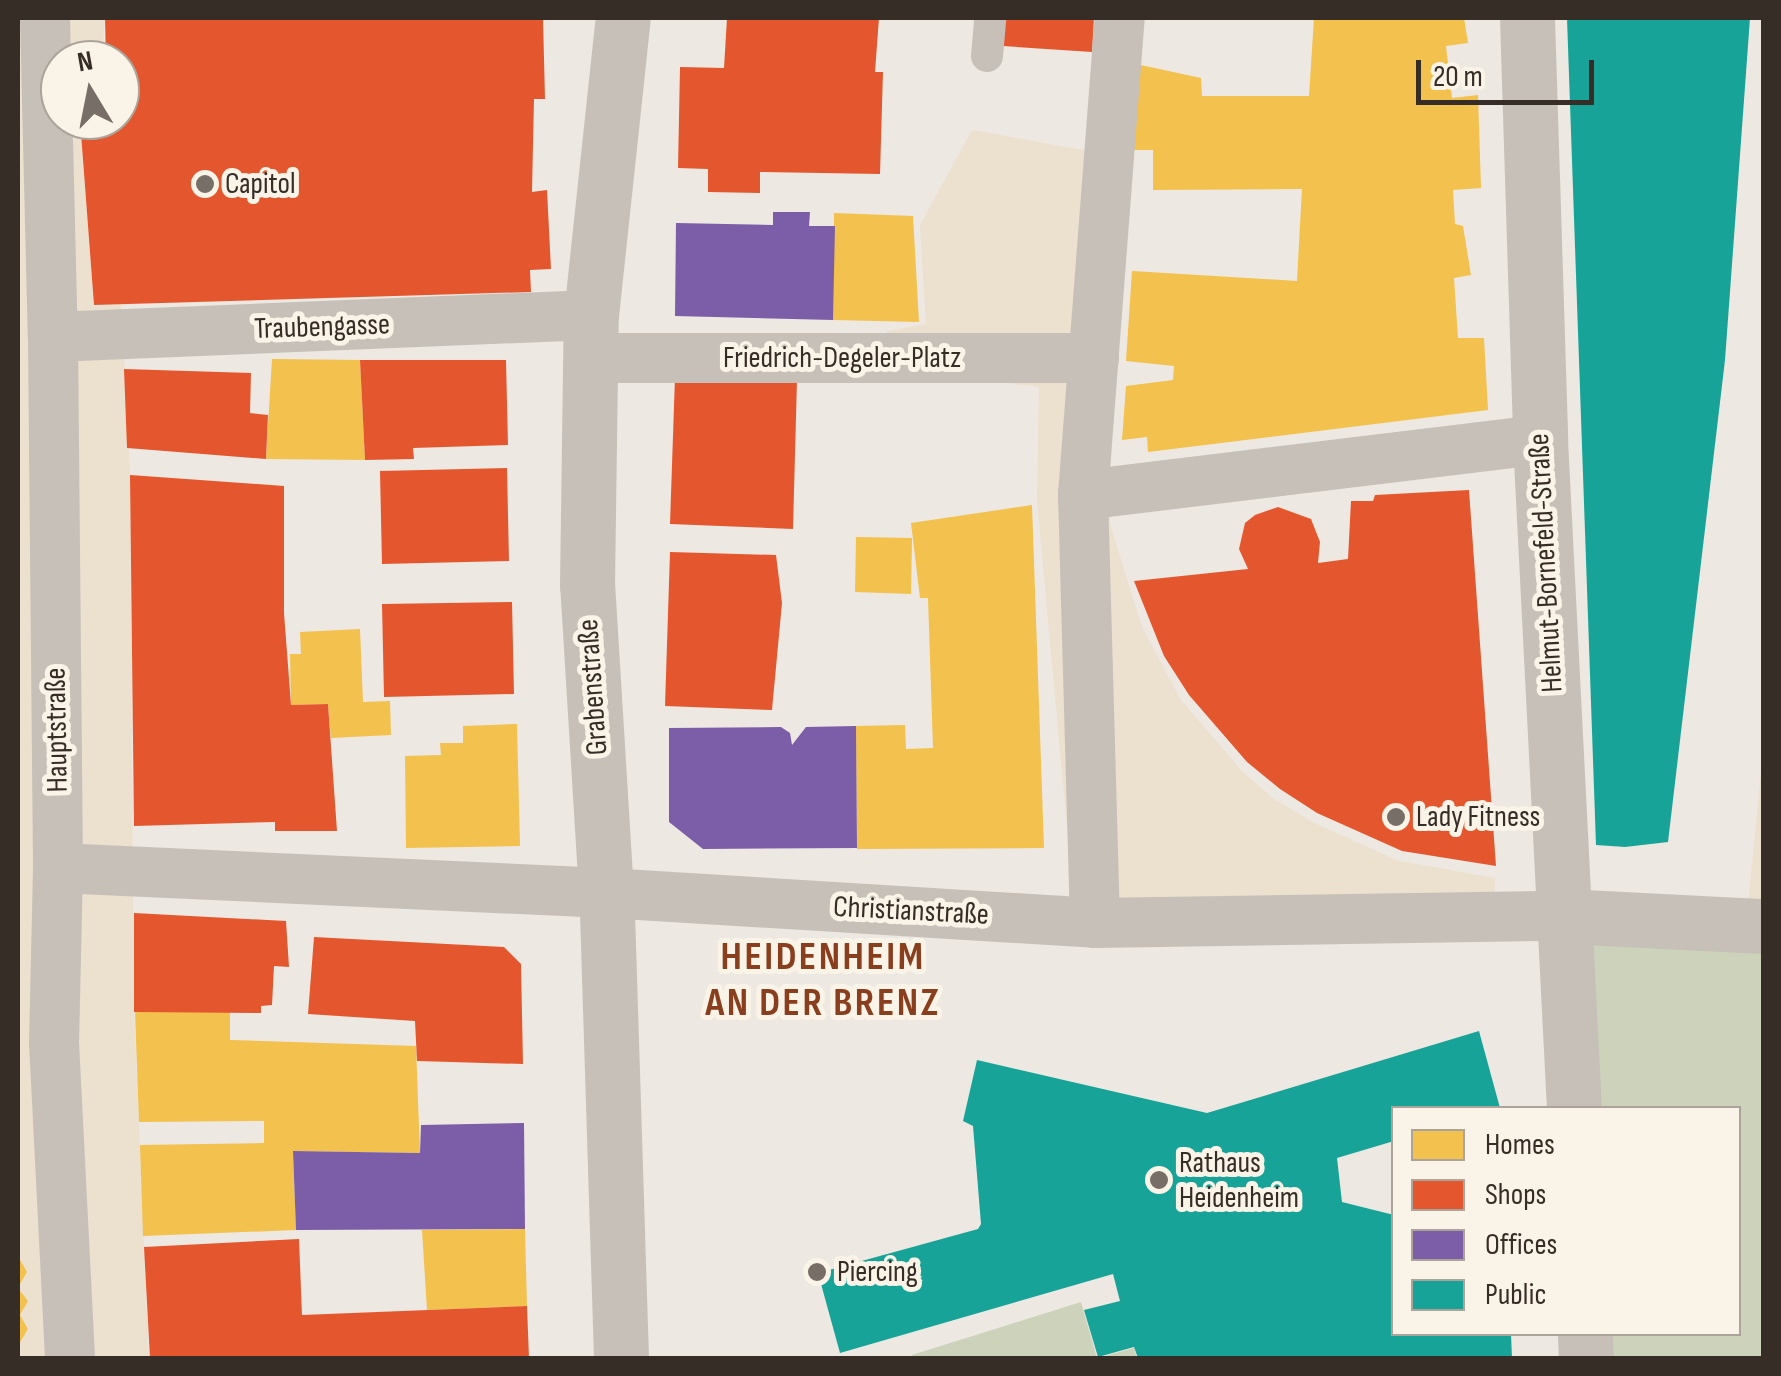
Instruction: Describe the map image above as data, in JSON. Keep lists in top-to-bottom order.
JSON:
{
  "streets": {
    "street": [
      "Traubengasse",
      "Friedrich-Degeler-Platz",
      "Helmut-Bornefeld-Straße",
      "Grabenstraße",
      "Hauptstraße",
      "Christianstraße"
    ]
  },
  "crossings": [
    ["Traubengasse", "Friedrich-Degeler-Platz"],
    ["Traubengasse", "Grabenstraße"],
    ["Traubengasse", "Hauptstraße"],
    ["Friedrich-Degeler-Platz", "Grabenstraße"],
    ["Helmut-Bornefeld-Straße", "Christianstraße"],
    ["Grabenstraße", "Christianstraße"],
    ["Hauptstraße", "Christianstraße"]
  ],
  "districts": ["HEIDENHEIM AN DER BRENZ"],
  "places": [
    "Capitol",
    "Lady Fitness",
    "Rathaus Heidenheim",
    "Piercing"
  ],
  "legend": [
    "Homes",
    "Shops",
    "Offices",
    "Public"
  ],
  "scale_bar": "20 m",
  "north": "top"
}
